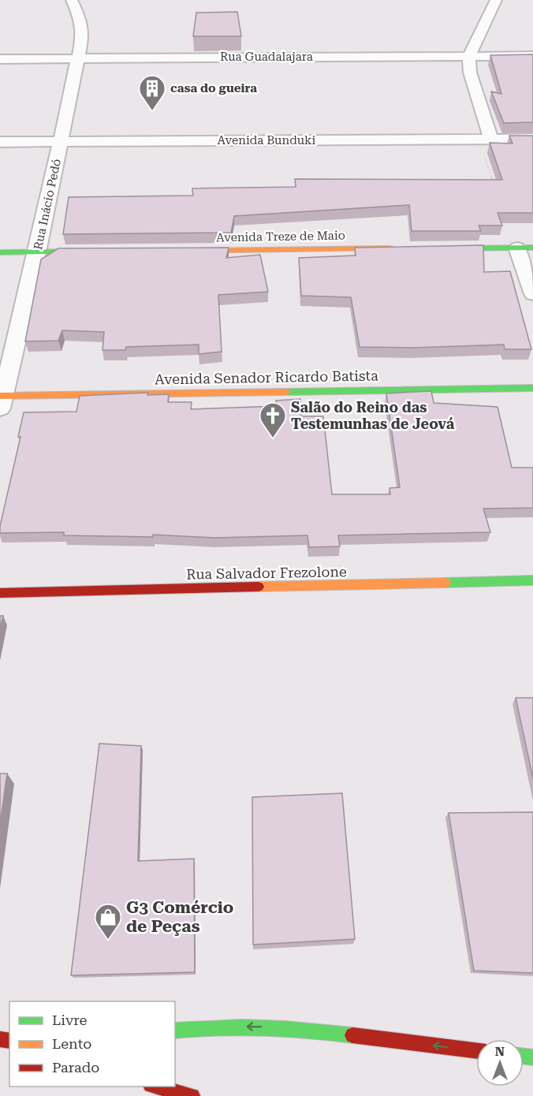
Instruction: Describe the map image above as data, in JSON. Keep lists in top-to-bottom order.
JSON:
{
  "streets": {
    "street": [
      "Rua Guadalajara",
      "Avenida Bunduki",
      "Rua Inácio Pedó",
      "Avenida Treze de Maio",
      "Avenida Senador Ricardo Batista",
      "Rua Salvador Frezolone"
    ]
  },
  "crossings": [
    ["Rua Guadalajara", "Rua Inácio Pedó"],
    ["Avenida Bunduki", "Rua Inácio Pedó"],
    ["Rua Inácio Pedó", "Avenida Senador Ricardo Batista"]
  ],
  "places": {
    "building": ["casa do gueira"],
    "church": ["Salão do Reino das Testemunhas de Jeová"],
    "shop": ["G3 Comércio de Peças"]
  },
  "legend": ["Livre", "Lento", "Parado"],
  "north": "top"
}
